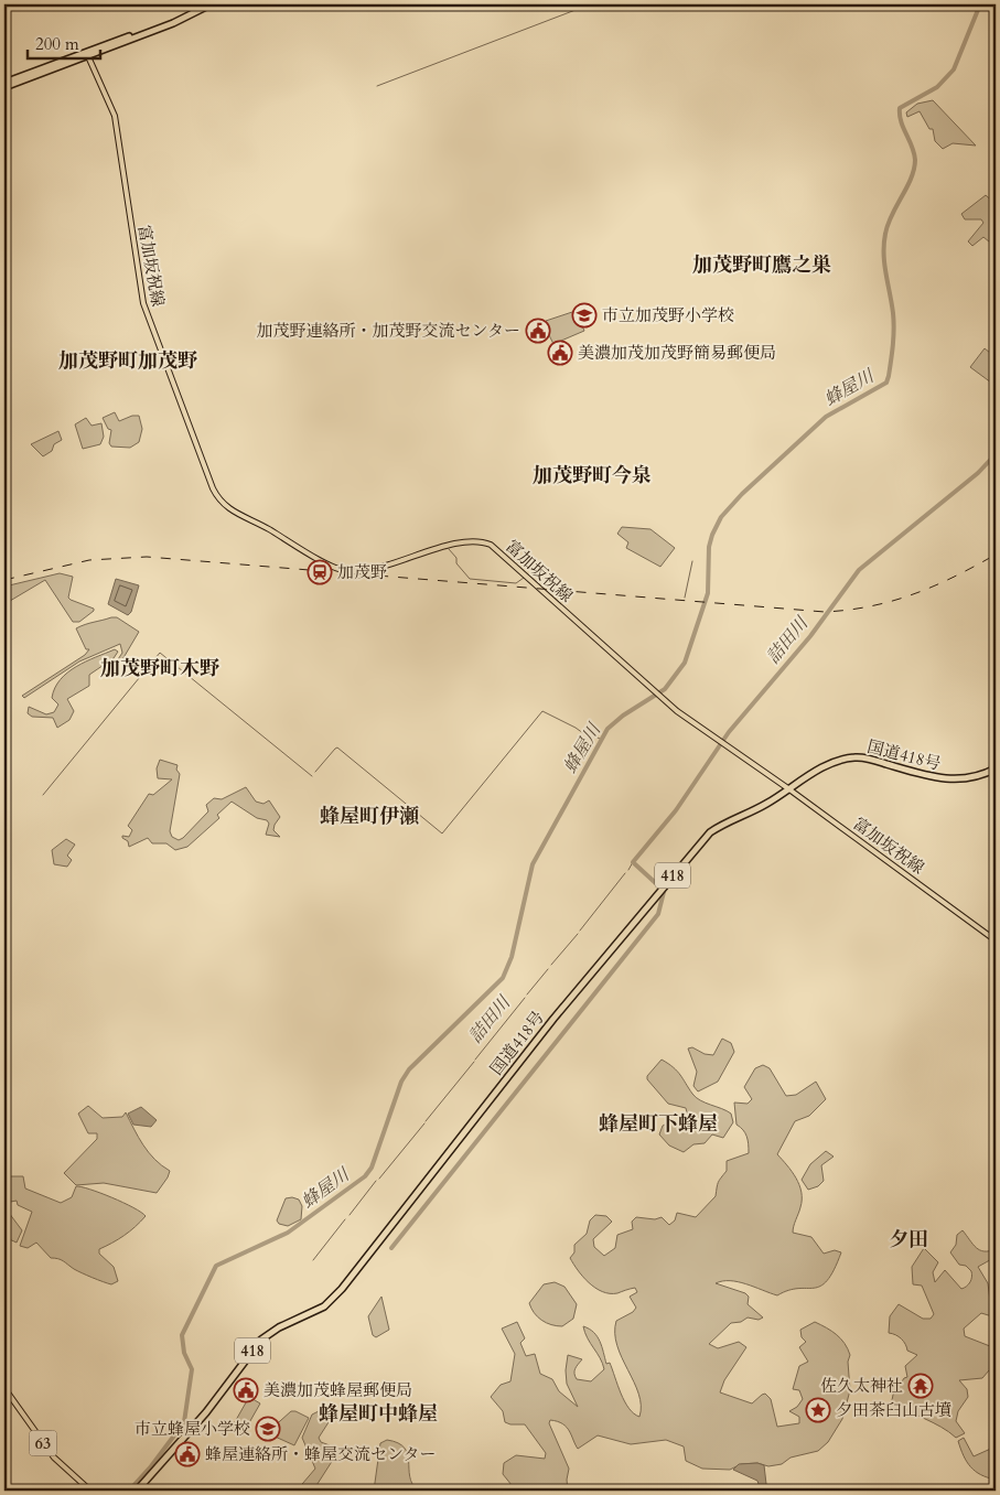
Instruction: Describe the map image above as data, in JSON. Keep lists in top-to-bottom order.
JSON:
{
  "streets": {
    "highway": ["国道418号", "418"],
    "main road": ["富加坂祝線", "63"]
  },
  "crossings": [
    ["富加坂祝線", "国道418号"]
  ],
  "districts": [
    "加茂野町鷹之巣",
    "加茂野町加茂野",
    "加茂野町今泉",
    "加茂野町木野",
    "蜂屋町伊瀬",
    "蜂屋町下蜂屋",
    "夕田",
    "蜂屋町中蜂屋"
  ],
  "water": ["蜂屋川", "詰田川"],
  "places": {
    "school or university": ["市立加茂野小学校", "市立蜂屋小学校"],
    "public building": [
      "加茂野連絡所・加茂野交流センター",
      "美濃加茂加茂野簡易郵便局",
      "美濃加茂蜂屋郵便局",
      "蜂屋連絡所・蜂屋交流センター"
    ],
    "station": ["加茂野"],
    "temple": ["佐久太神社"],
    "place": ["夕田茶臼山古墳"]
  },
  "scale_bar": "200 m"
}
